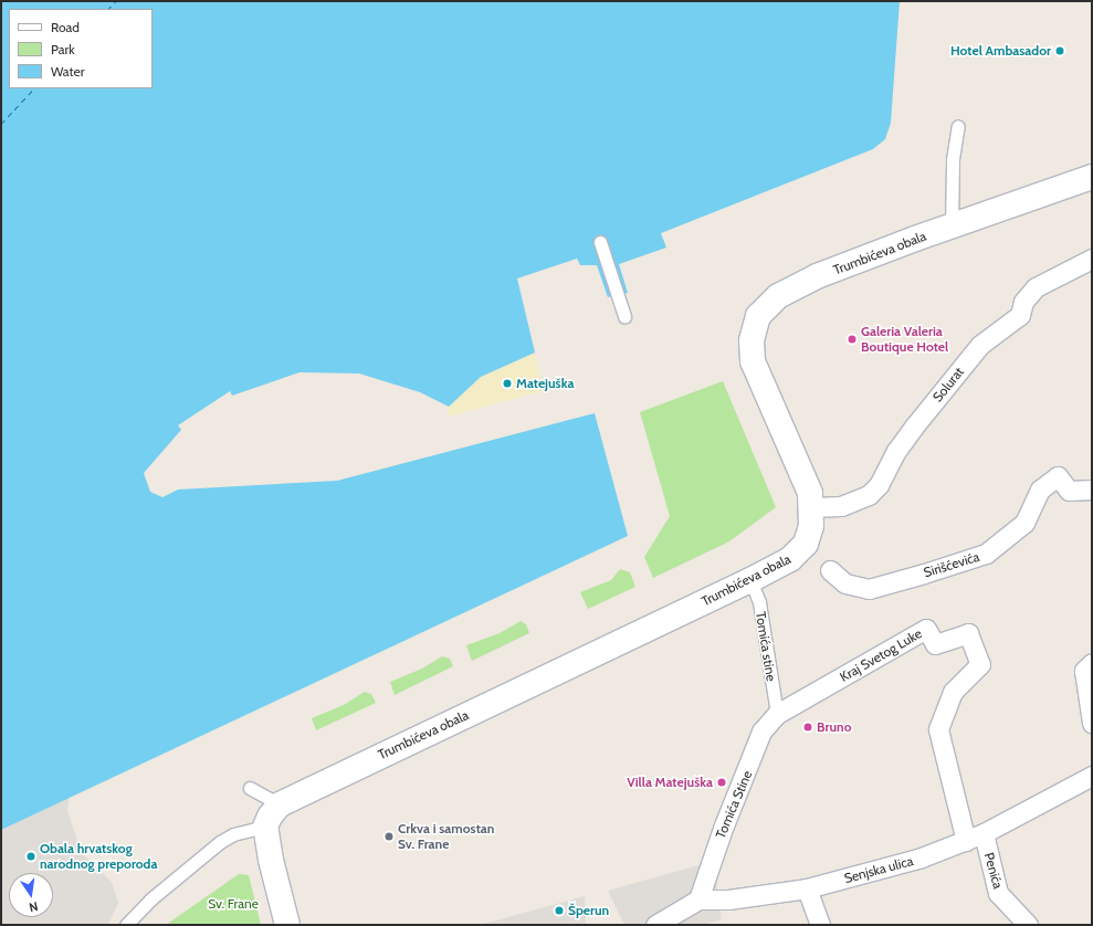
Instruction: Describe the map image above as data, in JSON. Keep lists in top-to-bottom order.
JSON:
{
  "streets": {
    "street": [
      "Trumbićeva obala",
      "Solurat",
      "Sirišćevića",
      "Kraj Svetog Luke",
      "Tomića Stine",
      "Senjska ulica",
      "Penića"
    ],
    "lane": ["Tomića stine"]
  },
  "crossings": [
    ["Trumbićeva obala", "Solurat"],
    ["Trumbićeva obala", "Tomića stine"],
    ["Tomića stine", "Kraj Svetog Luke"],
    ["Tomića stine", "Tomića Stine"],
    ["Kraj Svetog Luke", "Tomića Stine"],
    ["Kraj Svetog Luke", "Senjska ulica"],
    ["Kraj Svetog Luke", "Penića"],
    ["Tomića Stine", "Senjska ulica"],
    ["Senjska ulica", "Penića"]
  ],
  "parks": ["Sv. Frane"],
  "places": [
    "Hotel Ambasador",
    "Galeria Valeria Boutique Hotel",
    "Matejuška",
    "Bruno",
    "Villa Matejuška",
    "Crkva i samostan Sv. Frane",
    "Obala hrvatskog narodnog preporoda",
    "Šperun"
  ],
  "legend": ["Road", "Park", "Water"],
  "north": "bottom"
}
